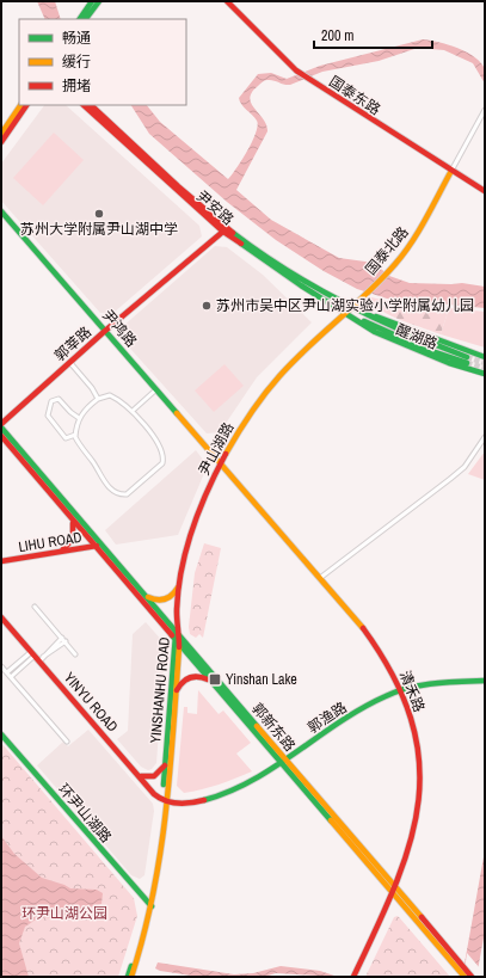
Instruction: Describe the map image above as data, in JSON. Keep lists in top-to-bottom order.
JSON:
{
  "streets": {
    "main road": [
      "国泰东路",
      "尹安路",
      "国泰北路",
      "尹鸿路",
      "醒湖路",
      "郭莘路",
      "尹山湖路",
      "LIHU ROAD",
      "YINSHANHU ROAD",
      "清禾路",
      "YINYU ROAD",
      "郭渔路",
      "郭新东路",
      "环尹山湖路"
    ]
  },
  "crossings": [
    ["国泰东路", "国泰北路"],
    ["尹安路", "国泰北路"],
    ["尹安路", "醒湖路"],
    ["尹安路", "郭莘路"],
    ["尹安路", "尹山湖路"],
    ["国泰北路", "醒湖路"],
    ["国泰北路", "尹山湖路"],
    ["尹鸿路", "郭莘路"],
    ["尹鸿路", "尹山湖路"],
    ["尹鸿路", "清禾路"],
    ["醒湖路", "尹山湖路"],
    ["郭莘路", "郭新东路"],
    ["尹山湖路", "YINSHANHU ROAD"],
    ["尹山湖路", "清禾路"],
    ["尹山湖路", "郭新东路"],
    ["LIHU ROAD", "郭新东路"],
    ["YINSHANHU ROAD", "YINYU ROAD"],
    ["YINSHANHU ROAD", "郭渔路"],
    ["YINSHANHU ROAD", "郭新东路"],
    ["YINSHANHU ROAD", "环尹山湖路"],
    ["清禾路", "郭渔路"],
    ["清禾路", "郭新东路"],
    ["YINYU ROAD", "郭渔路"],
    ["郭渔路", "郭新东路"]
  ],
  "parks": ["环尹山湖公园"],
  "places": {
    "other": ["苏州大学附属尹山湖中学", "苏州市吴中区尹山湖实验小学附属幼儿园"],
    "transit": ["Yinshan Lake"]
  },
  "legend": ["畅通", "缓行", "拥堵"],
  "scale_bar": "200 m"
}
